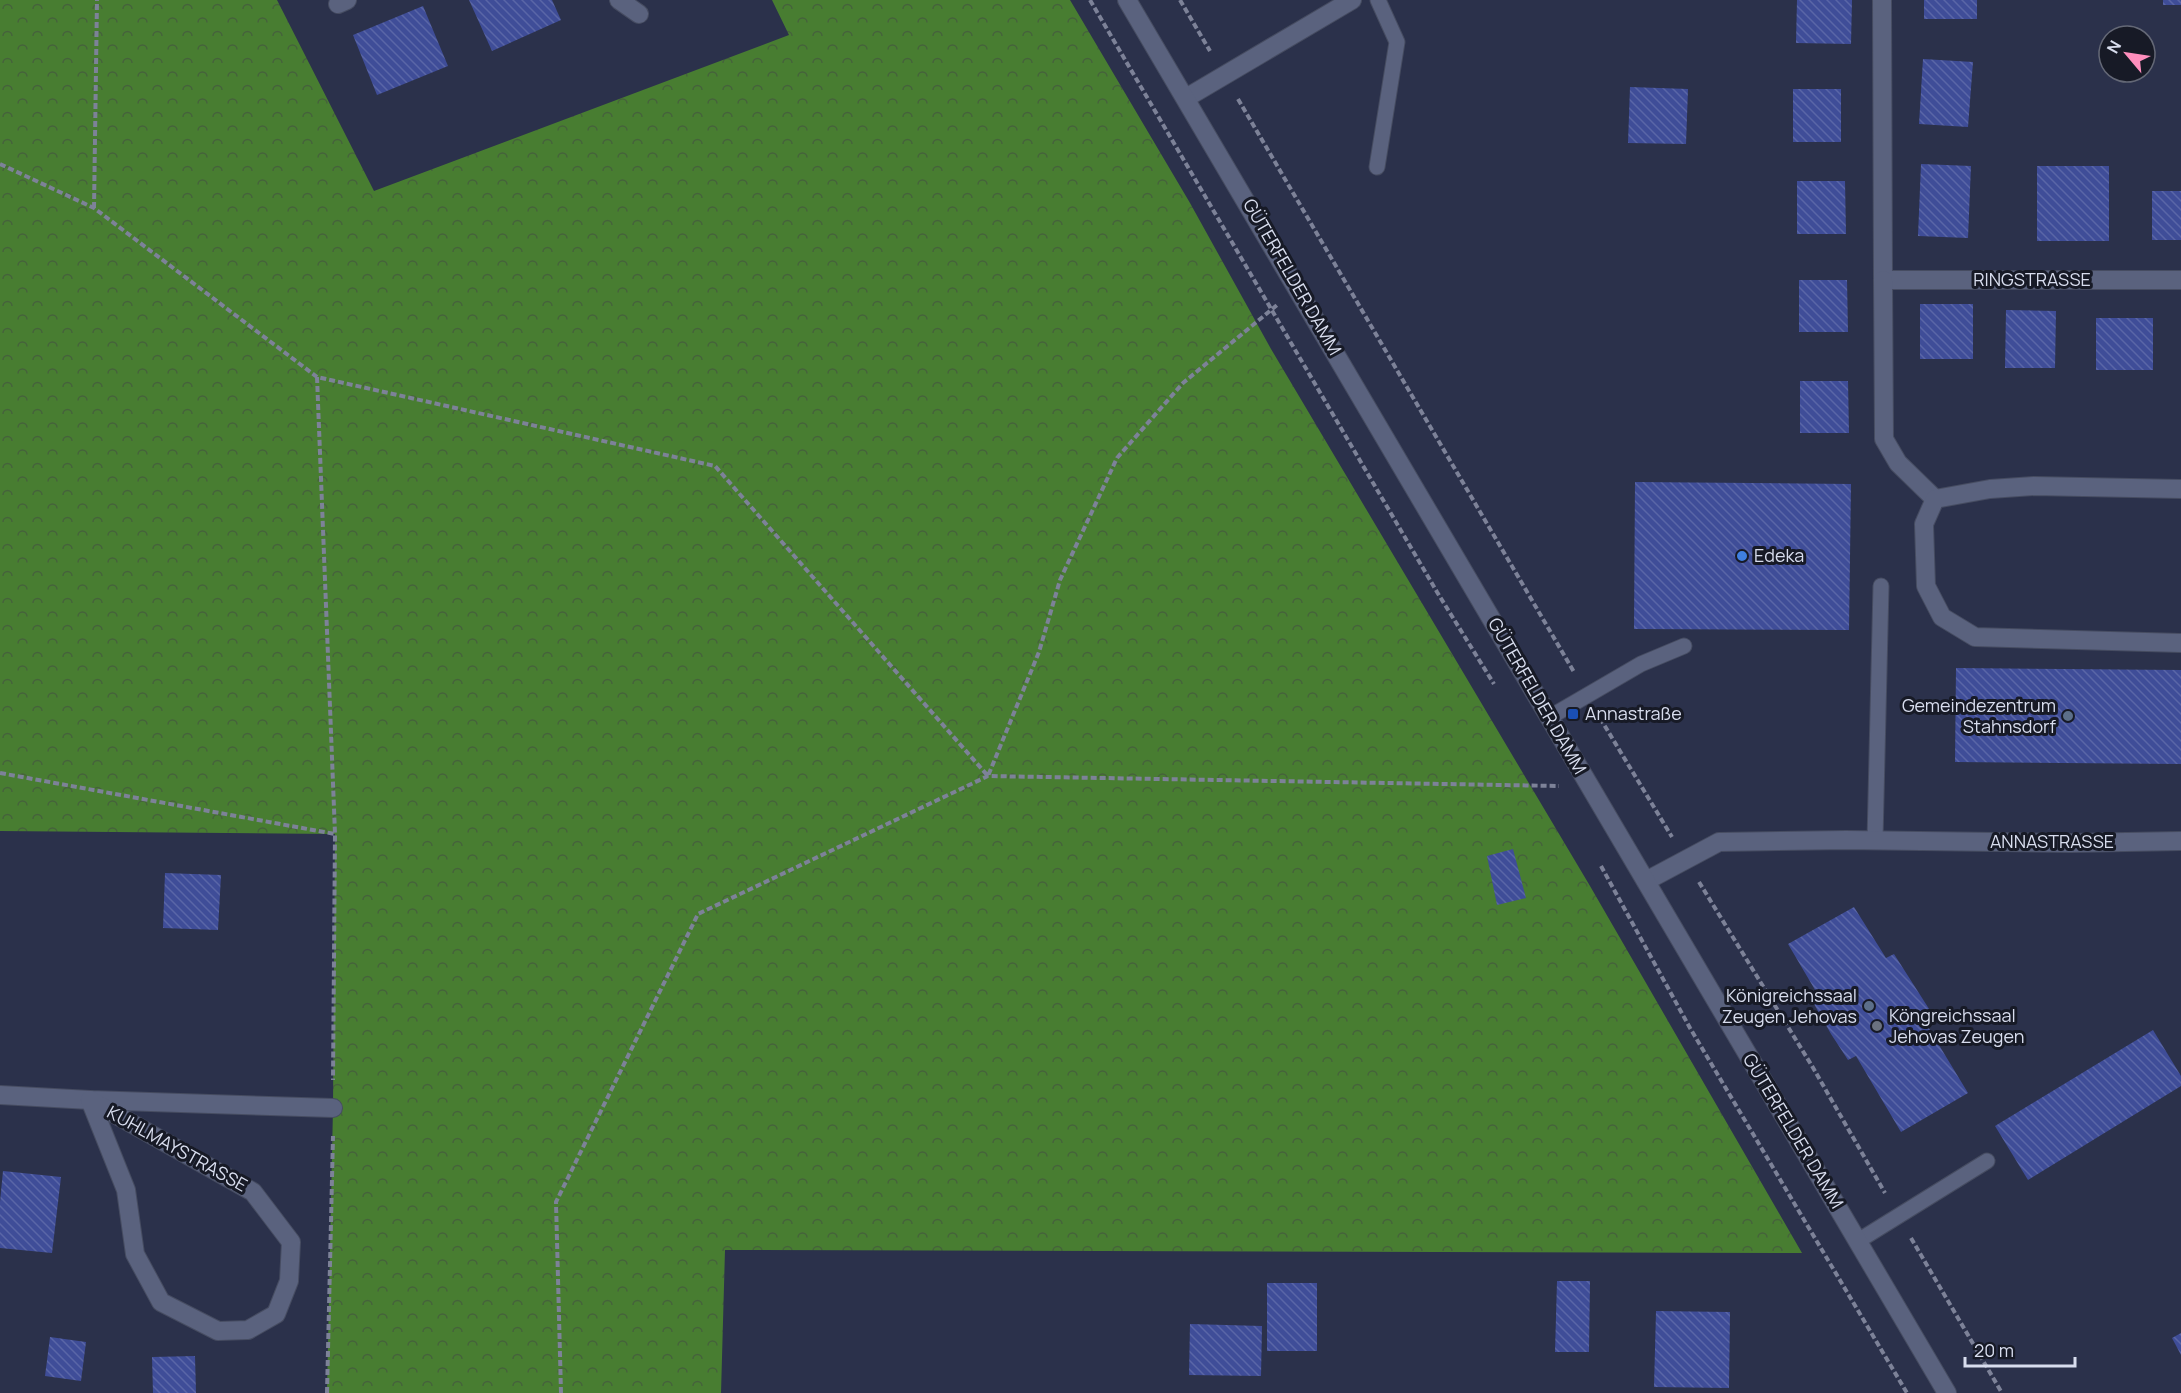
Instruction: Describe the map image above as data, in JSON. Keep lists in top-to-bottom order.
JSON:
{
  "streets": {
    "street": [
      "GÜTERFELDER DAMM",
      "RINGSTRASSE",
      "ANNASTRASSE",
      "KUHLMAYSTRASSE"
    ]
  },
  "crossings": [
    ["GÜTERFELDER DAMM", "ANNASTRASSE"]
  ],
  "places": {
    "other": [
      "Edeka",
      "Gemeindezentrum Stahnsdorf",
      "Königreichssaal Zeugen Jehovas",
      "Köngreichssaal Jehovas Zeugen"
    ],
    "transit": ["Annastraße"]
  },
  "scale_bar": "20 m",
  "north": "top left"
}
